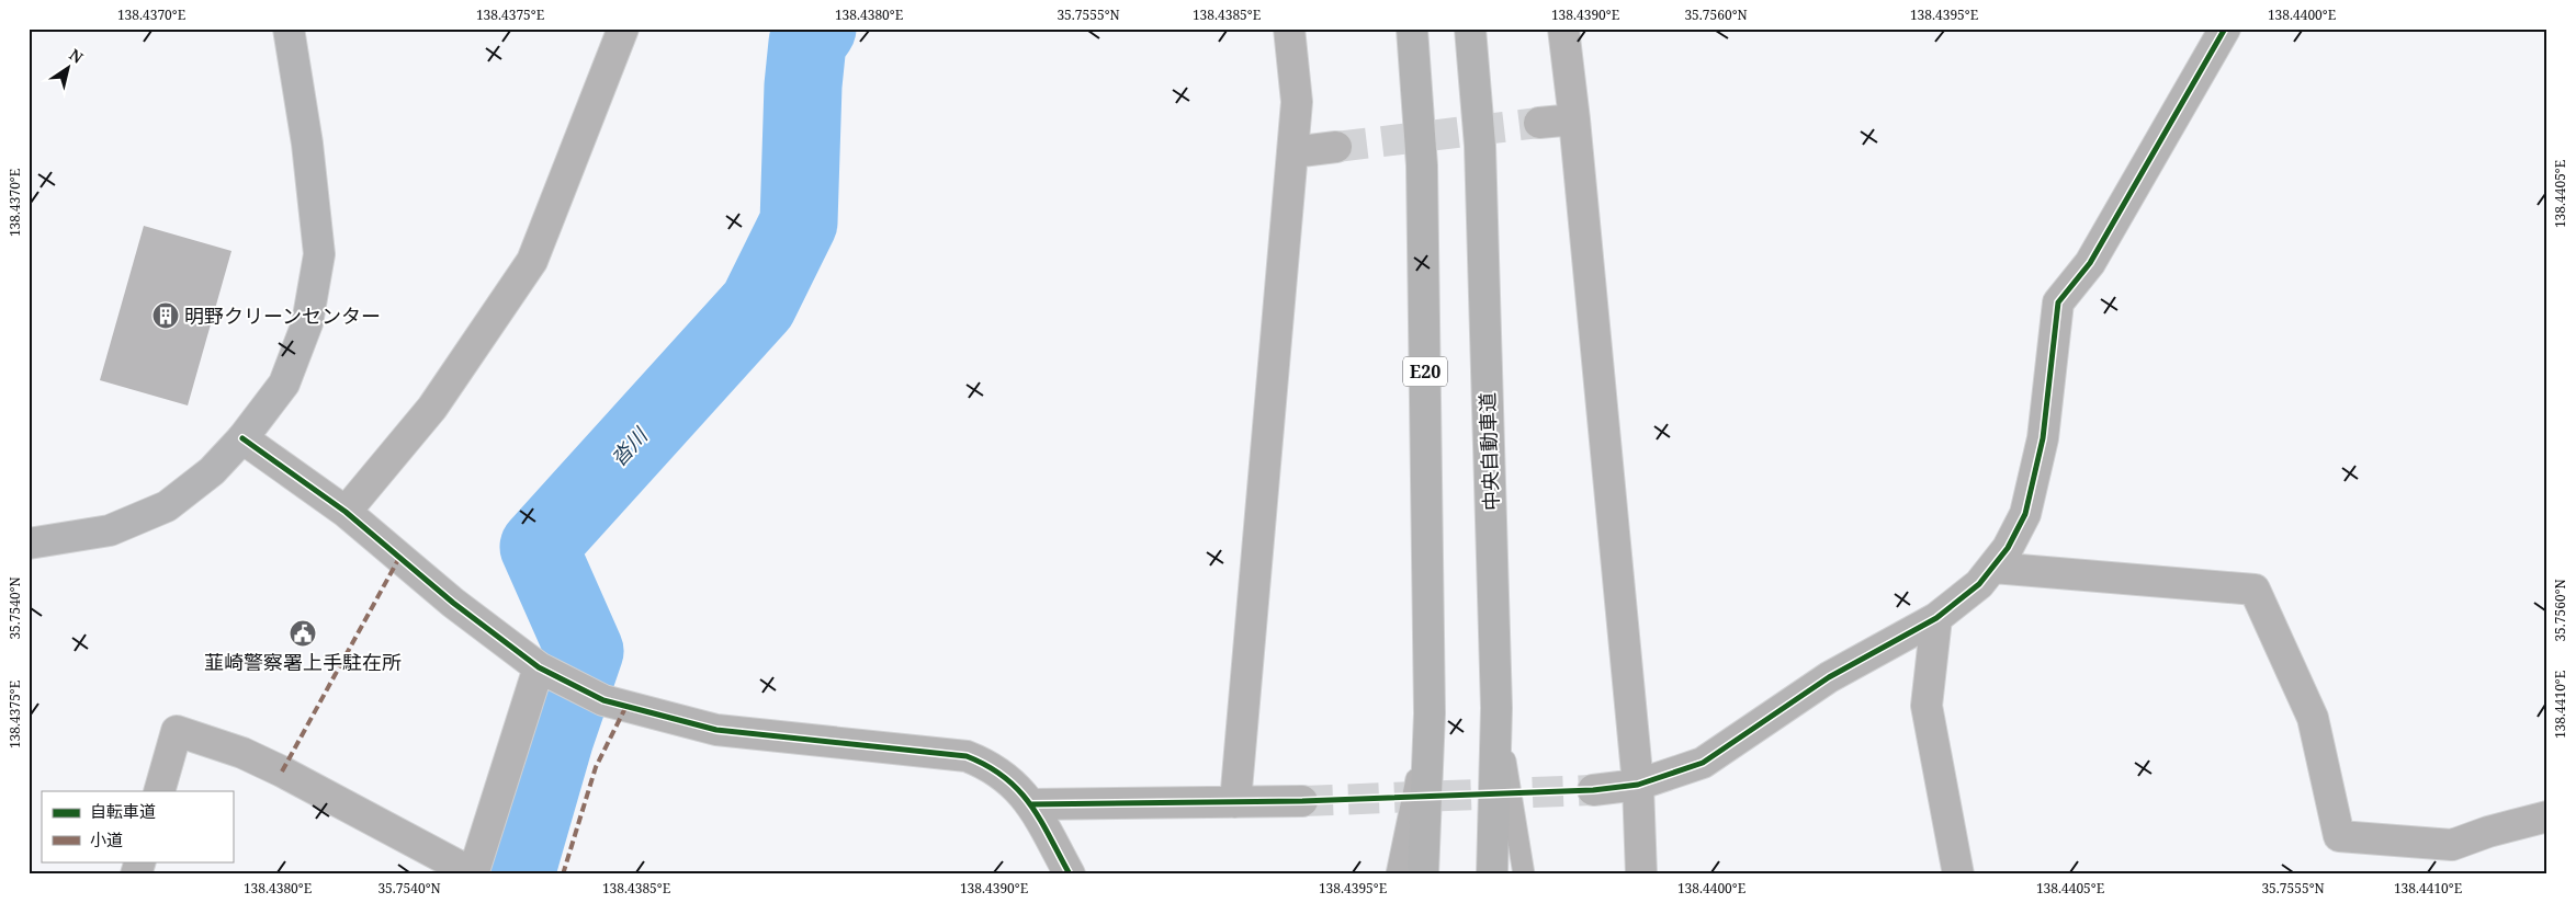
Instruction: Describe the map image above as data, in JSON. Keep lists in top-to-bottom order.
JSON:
{
  "streets": {
    "highway": ["E20", "中央自動車道"]
  },
  "water": ["沓川"],
  "places": {
    "building": ["明野クリーンセンター"],
    "public building": ["韮崎警察署上手駐在所"]
  },
  "legend": ["自転車道", "小道"],
  "north": "top right",
  "coordinates": [
    "138.4370°E",
    "138.4375°E",
    "138.4380°E",
    "35.7555°N",
    "138.4385°E",
    "138.4390°E",
    "35.7560°N",
    "138.4395°E",
    "138.4400°E",
    "138.4405°E",
    "35.7540°N",
    "138.4410°E"
  ]
}
